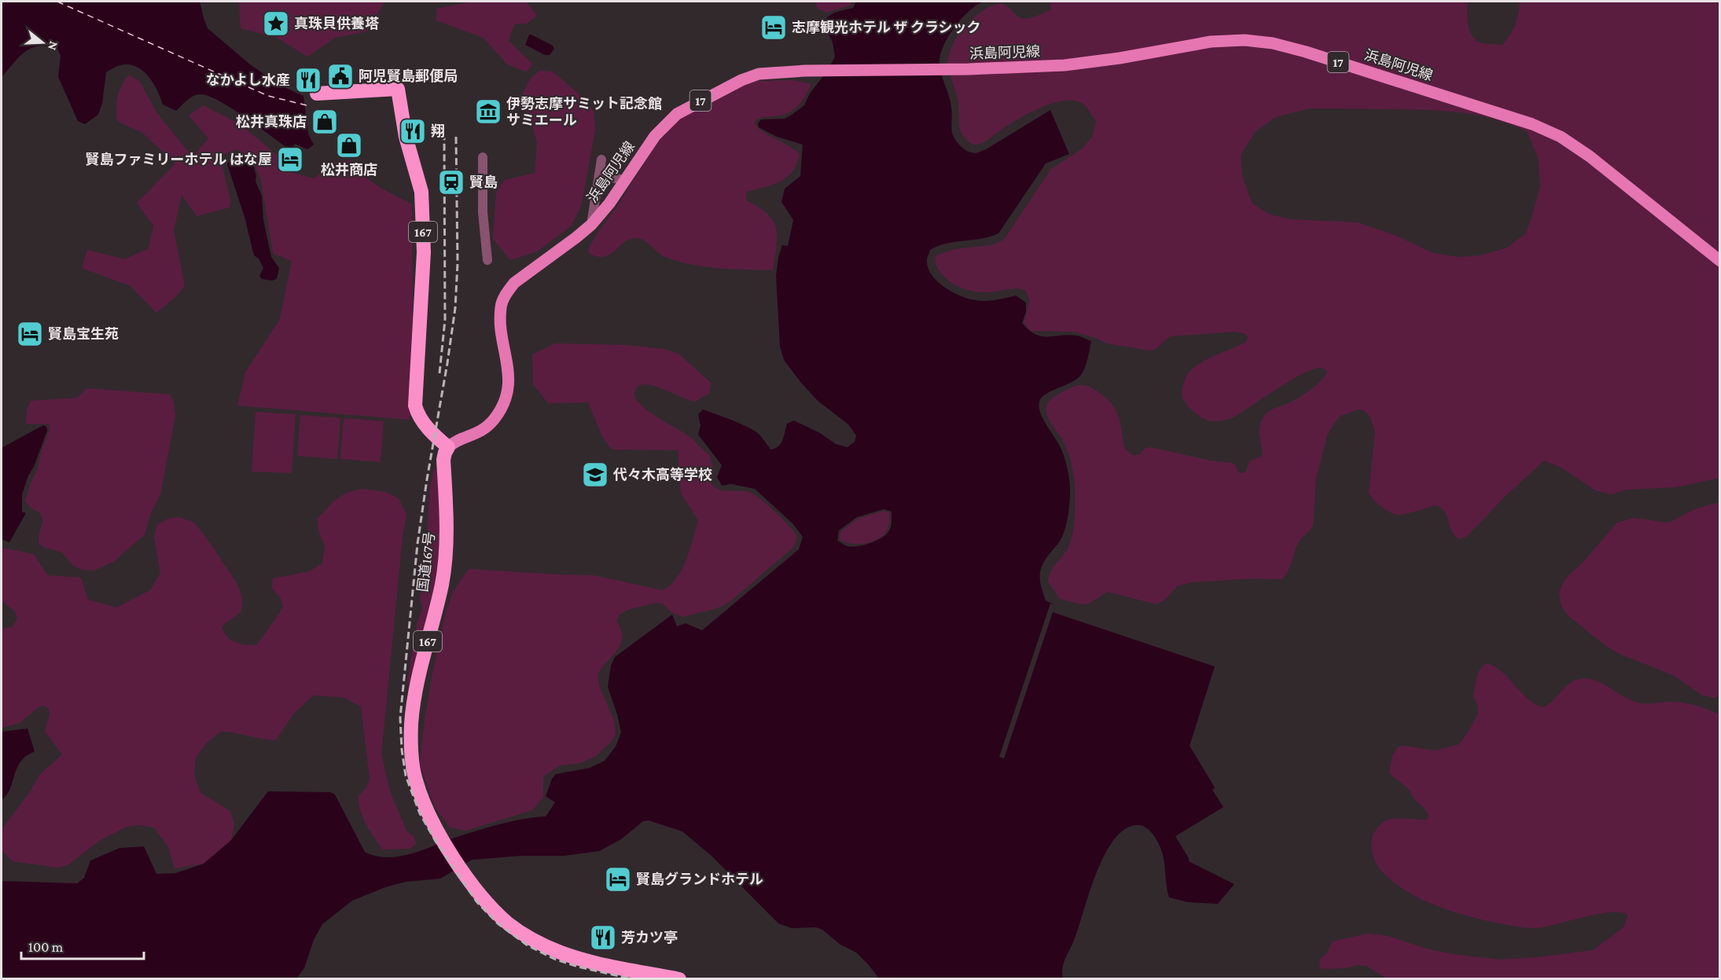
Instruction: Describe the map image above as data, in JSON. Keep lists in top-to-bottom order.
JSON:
{
  "streets": {
    "highway": ["167", "国道167号"],
    "main road": ["浜島阿児線", "17"]
  },
  "crossings": [
    ["浜島阿児線", "167"],
    ["浜島阿児線", "国道167号"],
    ["167", "国道167号"]
  ],
  "places": {
    "place": ["真珠貝供養塔"],
    "hotel": [
      "志摩観光ホテル ザ クラシック",
      "賢島ファミリーホテル はな屋",
      "賢島宝生苑",
      "賢島グランドホテル"
    ],
    "public building": ["阿児賢島郵便局"],
    "restaurant": ["なかよし水産", "翔", "芳カツ亭"],
    "museum": ["伊勢志摩サミット記念館 サミエール"],
    "shop": ["松井真珠店", "松井商店"],
    "station": ["賢島"],
    "school or university": ["代々木高等学校"]
  },
  "scale_bar": "100 m",
  "north": "right"
}
